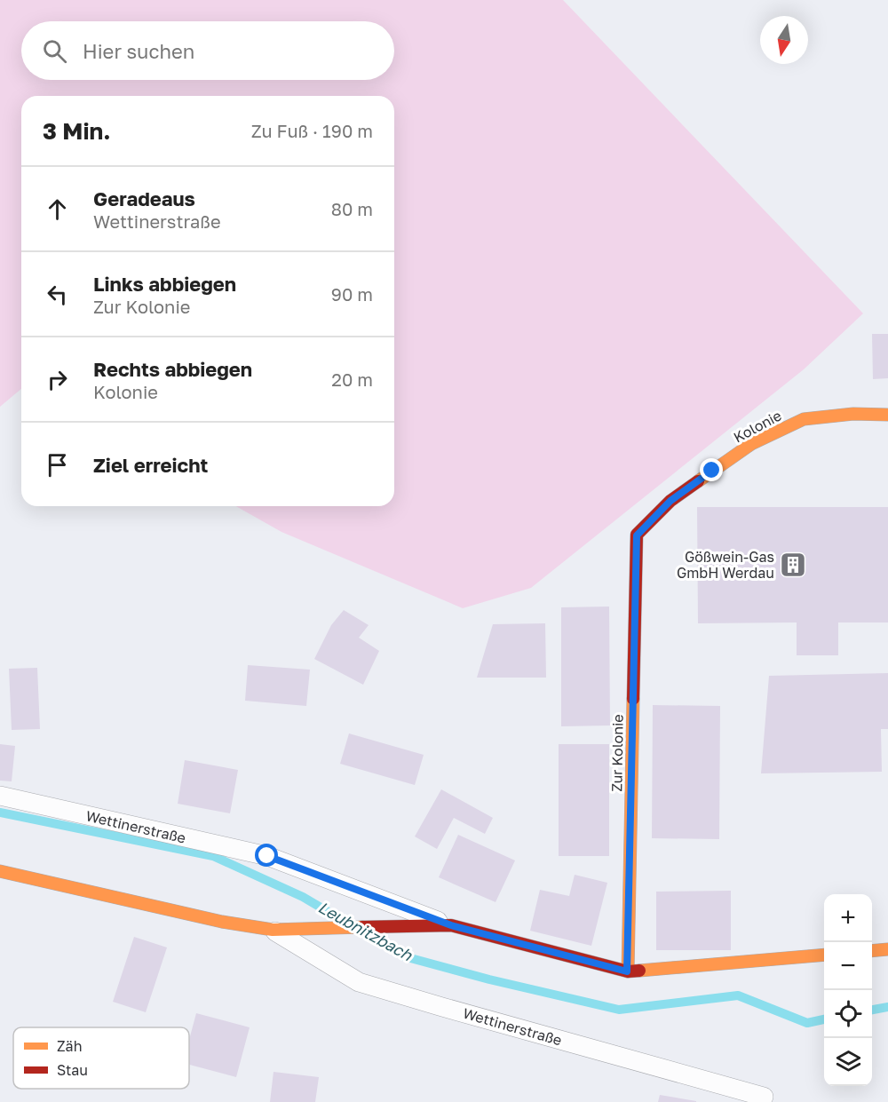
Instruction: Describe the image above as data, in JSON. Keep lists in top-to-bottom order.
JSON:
{
  "streets": {
    "street": ["Kolonie", "Zur Kolonie", "Wettinerstraße"]
  },
  "crossings": [
    ["Kolonie", "Zur Kolonie"],
    ["Zur Kolonie", "Wettinerstraße"]
  ],
  "water": ["Leubnitzbach"],
  "places": {
    "building": ["Gößwein-Gas GmbH Werdau"]
  },
  "legend": ["Zäh", "Stau"],
  "north": "bottom",
  "page": {
    "search": "Hier suchen",
    "heading": ["3 Min.", "Zu Fuß · 190 m"],
    "list": [
      ["Geradeaus", "Wettinerstraße", "80 m"],
      ["Links abbiegen", "Zur Kolonie", "90 m"],
      ["Rechts abbiegen", "Kolonie", "20 m"],
      "Ziel erreicht"
    ],
    "map_buttons": ["+", "−"]
  }
}
